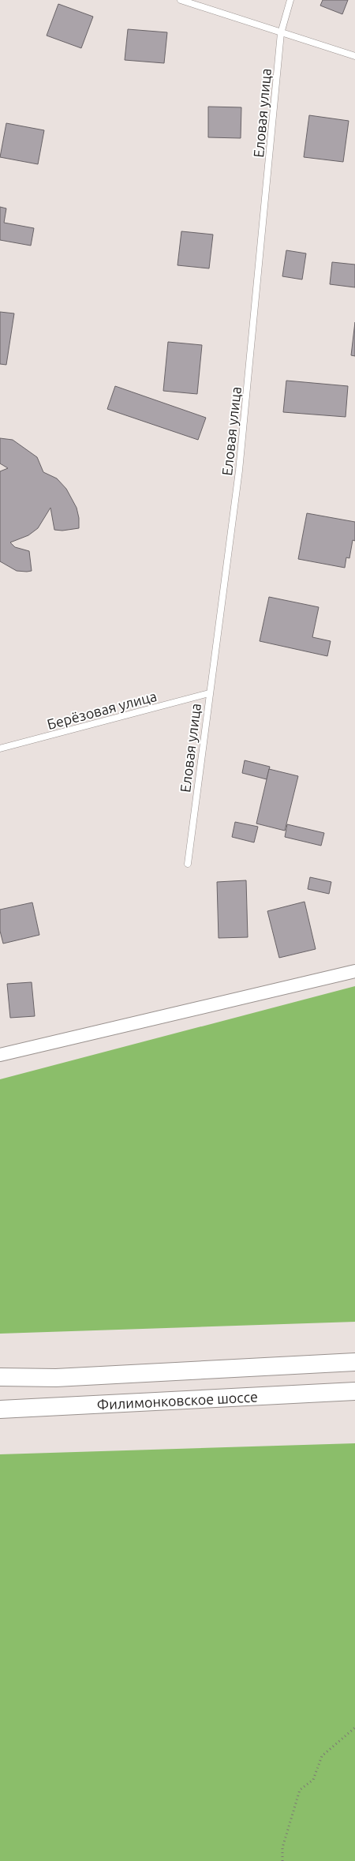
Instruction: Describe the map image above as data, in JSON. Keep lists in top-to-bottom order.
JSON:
{
  "streets": {
    "main road": ["Филимонковское шоссе"],
    "lane": ["Еловая улица", "Берёзовая улица"]
  },
  "crossings": [
    ["Еловая улица", "Берёзовая улица"]
  ]
}
